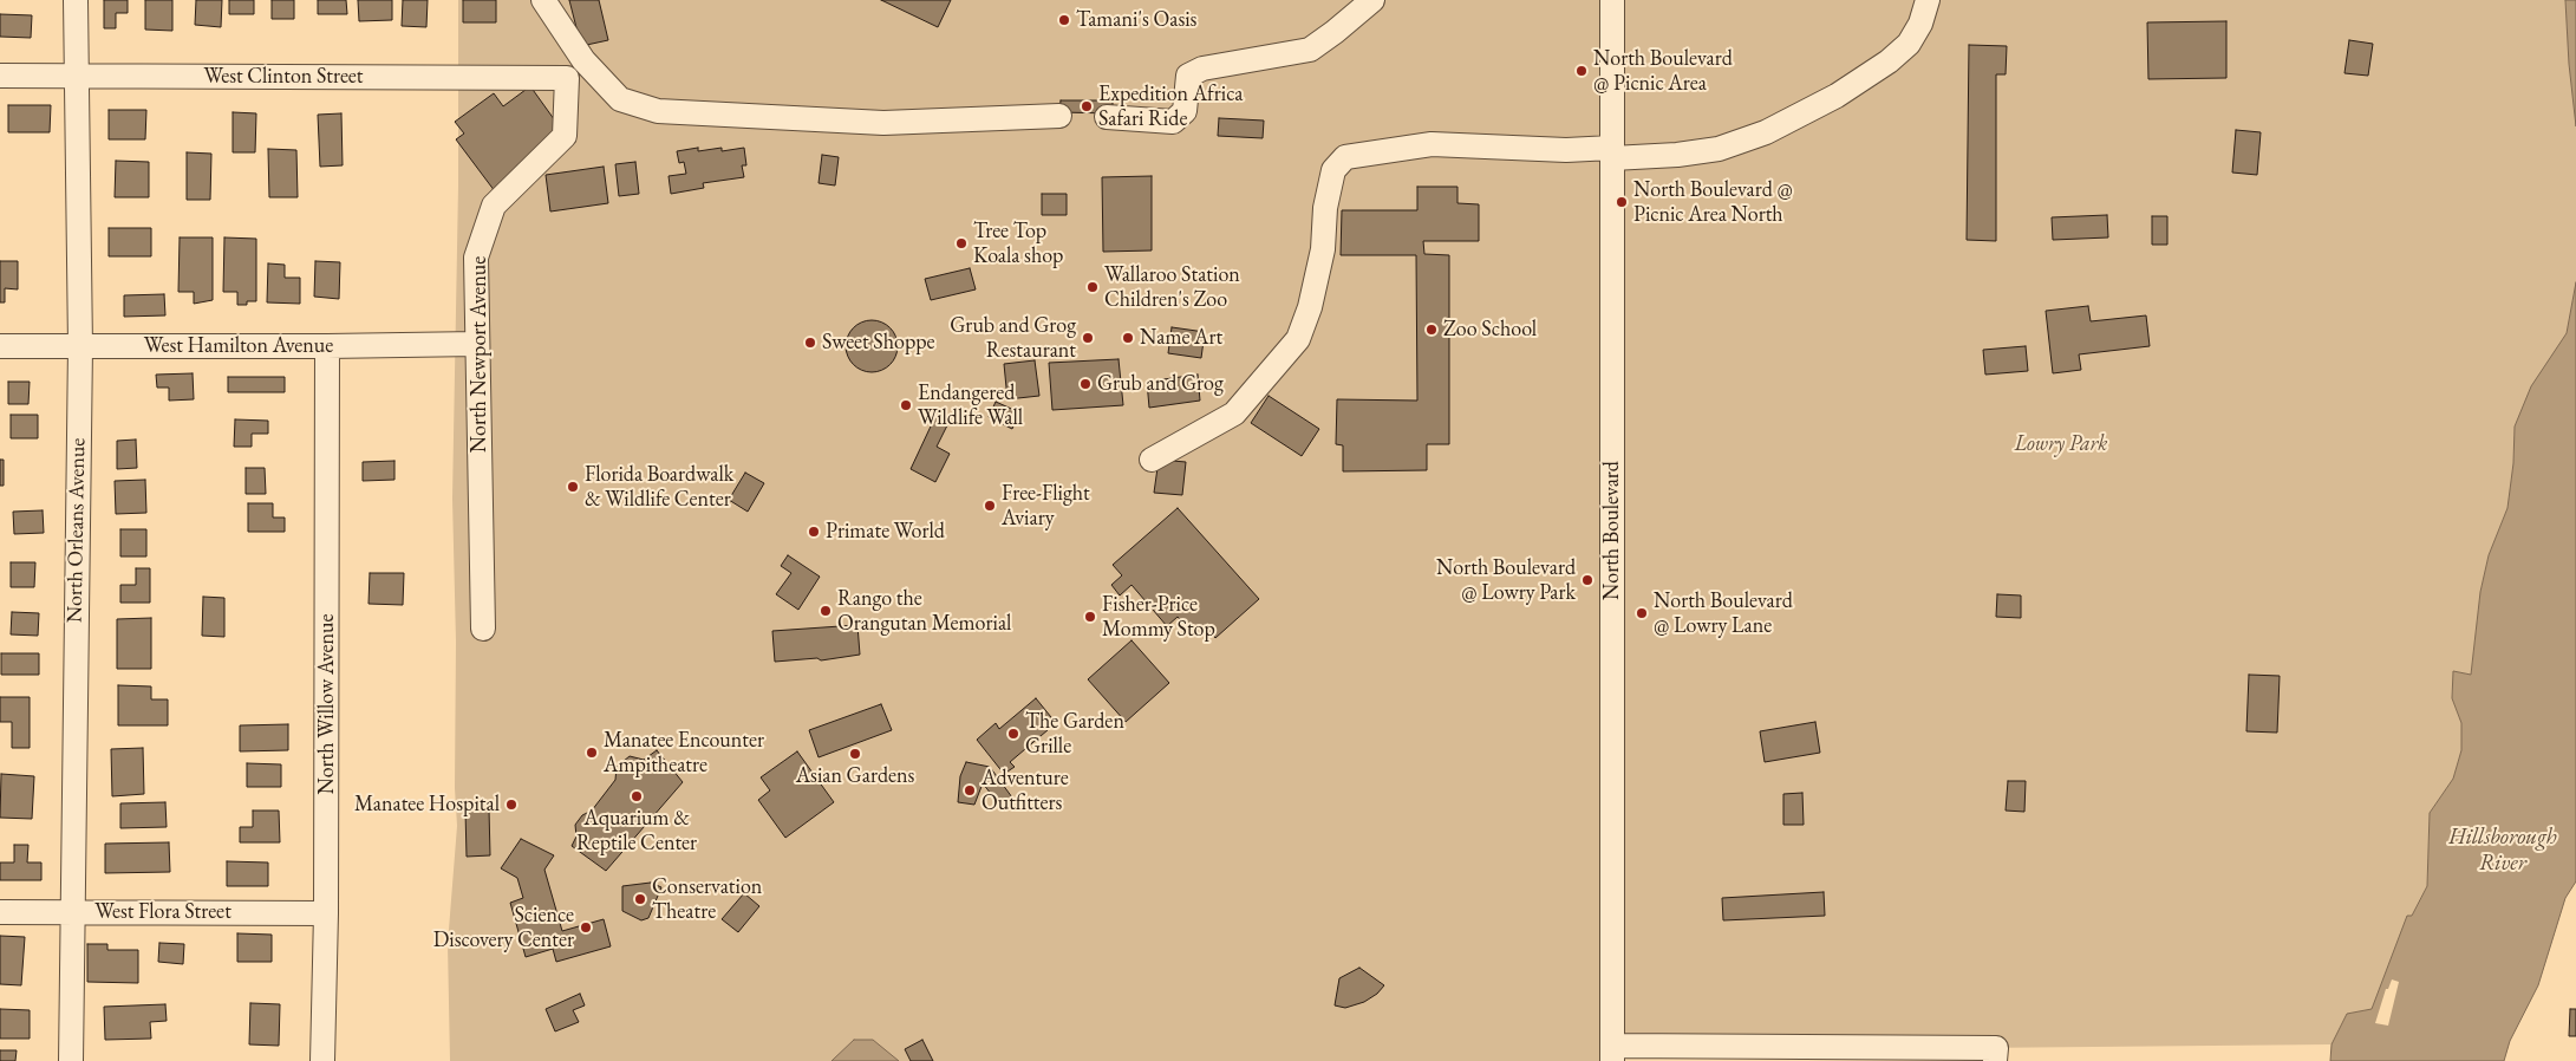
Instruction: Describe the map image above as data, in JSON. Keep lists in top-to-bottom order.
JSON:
{
  "streets": {
    "street": [
      "West Clinton Street",
      "West Hamilton Avenue",
      "North Newport Avenue",
      "North Orleans Avenue",
      "North Boulevard",
      "North Willow Avenue",
      "West Flora Street"
    ]
  },
  "crossings": [
    ["West Clinton Street", "North Newport Avenue"],
    ["West Clinton Street", "North Orleans Avenue"],
    ["West Hamilton Avenue", "North Newport Avenue"],
    ["West Hamilton Avenue", "North Orleans Avenue"],
    ["West Hamilton Avenue", "North Willow Avenue"],
    ["North Orleans Avenue", "West Flora Street"],
    ["North Willow Avenue", "West Flora Street"]
  ],
  "water": ["Hillsborough River"],
  "parks": ["Lowry Park"],
  "places": [
    "Tamani's Oasis",
    "North Boulevard @ Picnic Area",
    "Expedition Africa Safari Ride",
    "North Boulevard @ Picnic Area North",
    "Tree Top Koala shop",
    "Wallaroo Station Children's Zoo",
    "Zoo School",
    "Grub and Grog Restaurant",
    "Name Art",
    "Sweet Shoppe",
    "Grub and Grog",
    "Endangered Wildlife Wall",
    "Florida Boardwalk & Wildlife Center",
    "Free-Flight Aviary",
    "Primate World",
    "North Boulevard @ Lowry Park",
    "Rango the Orangutan Memorial",
    "North Boulevard @ Lowry Lane",
    "Fisher-Price Mommy Stop",
    "The Garden Grille",
    "Manatee Encounter Ampitheatre",
    "Asian Gardens",
    "Adventure Outfitters",
    "Aquarium & Reptile Center",
    "Manatee Hospital",
    "Conservation Theatre",
    "Science Discovery Center"
  ]
}
